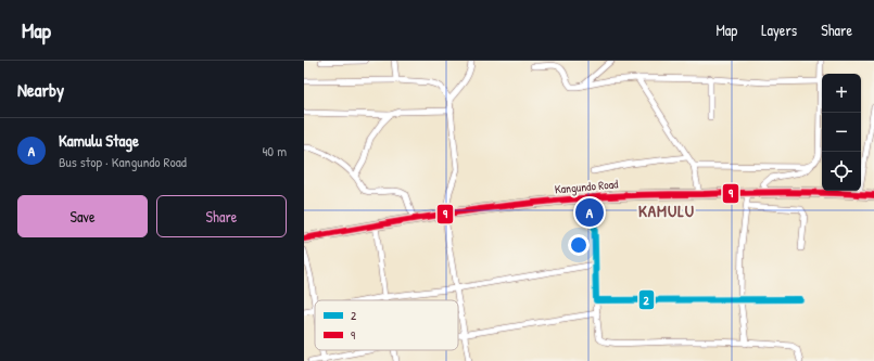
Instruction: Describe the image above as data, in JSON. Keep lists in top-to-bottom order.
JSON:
{
  "streets": {
    "highway": ["Kangundo Road"]
  },
  "districts": ["KAMULU"],
  "lines": ["transit line 9", "transit line 2"],
  "legend": ["2", "9"],
  "page": {
    "header": "Map",
    "nav": ["Map", "Layers", "Share"],
    "heading": "Nearby",
    "map_buttons": ["+", "−"],
    "list": [
      {
        "mark": "A",
        "name": "Kamulu Stage",
        "note": "Bus stop · Kangundo Road",
        "value": "40 m"
      }
    ],
    "buttons": ["Save", "Share"],
    "pins": "A"
  }
}
